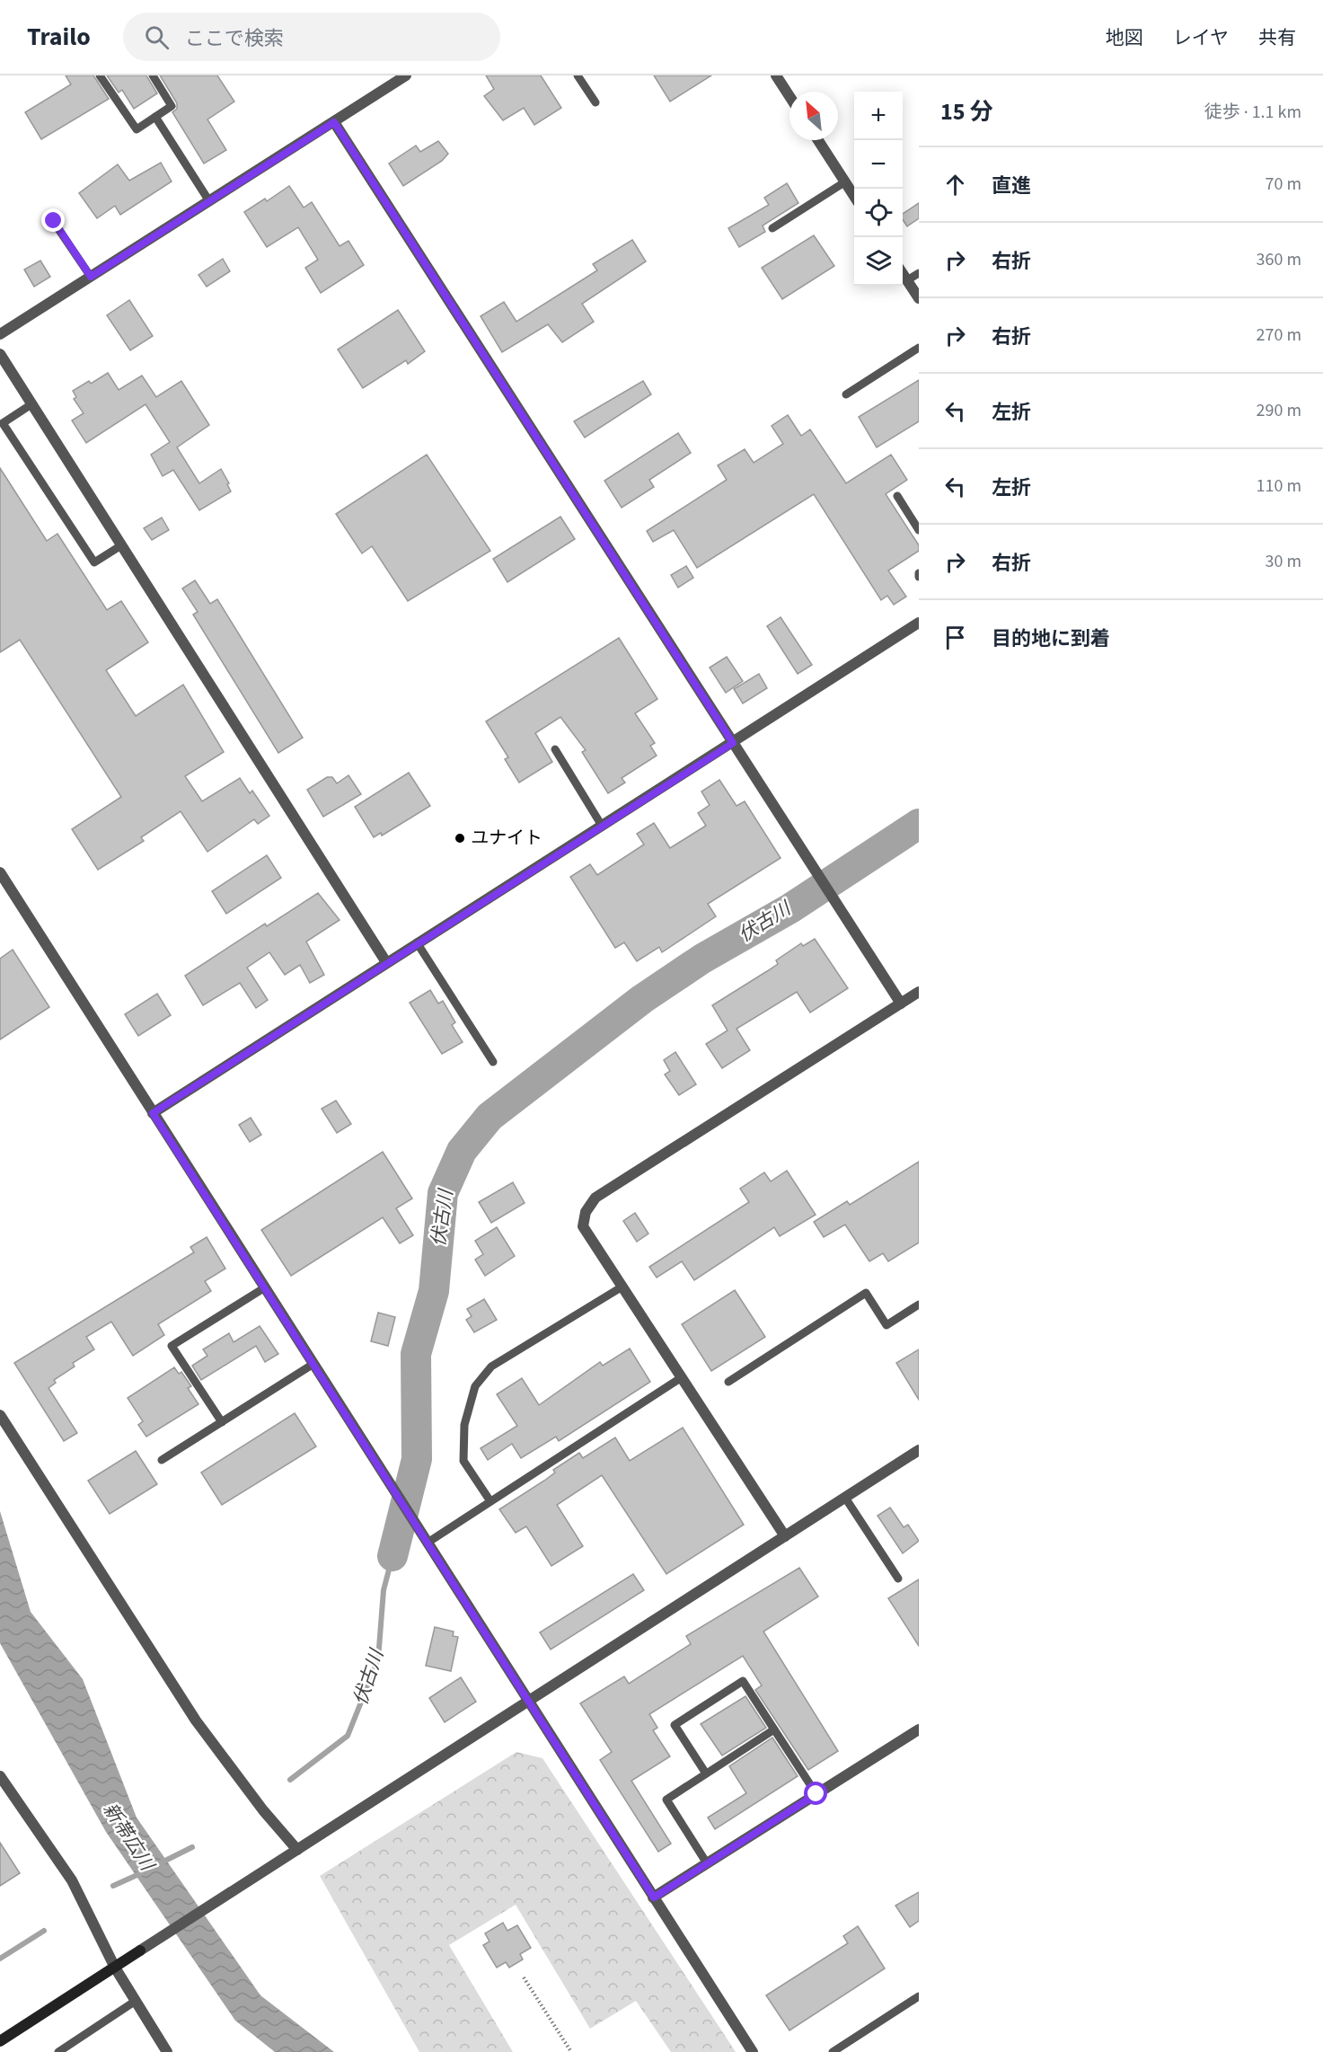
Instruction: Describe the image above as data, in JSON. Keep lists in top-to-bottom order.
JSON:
{
  "water": ["伏古川", "新帯広川"],
  "places": ["ユナイト"],
  "north": "top left",
  "page": {
    "header": "Trailo",
    "search": "ここで検索",
    "nav": ["地図", "レイヤ", "共有"],
    "heading": ["15 分", "徒歩 · 1.1 km"],
    "map_buttons": ["+", "−"],
    "list": [
      ["直進", "70 m"],
      ["右折", "360 m"],
      ["右折", "270 m"],
      ["左折", "290 m"],
      ["左折", "110 m"],
      ["右折", "30 m"],
      "目的地に到着"
    ]
  }
}
